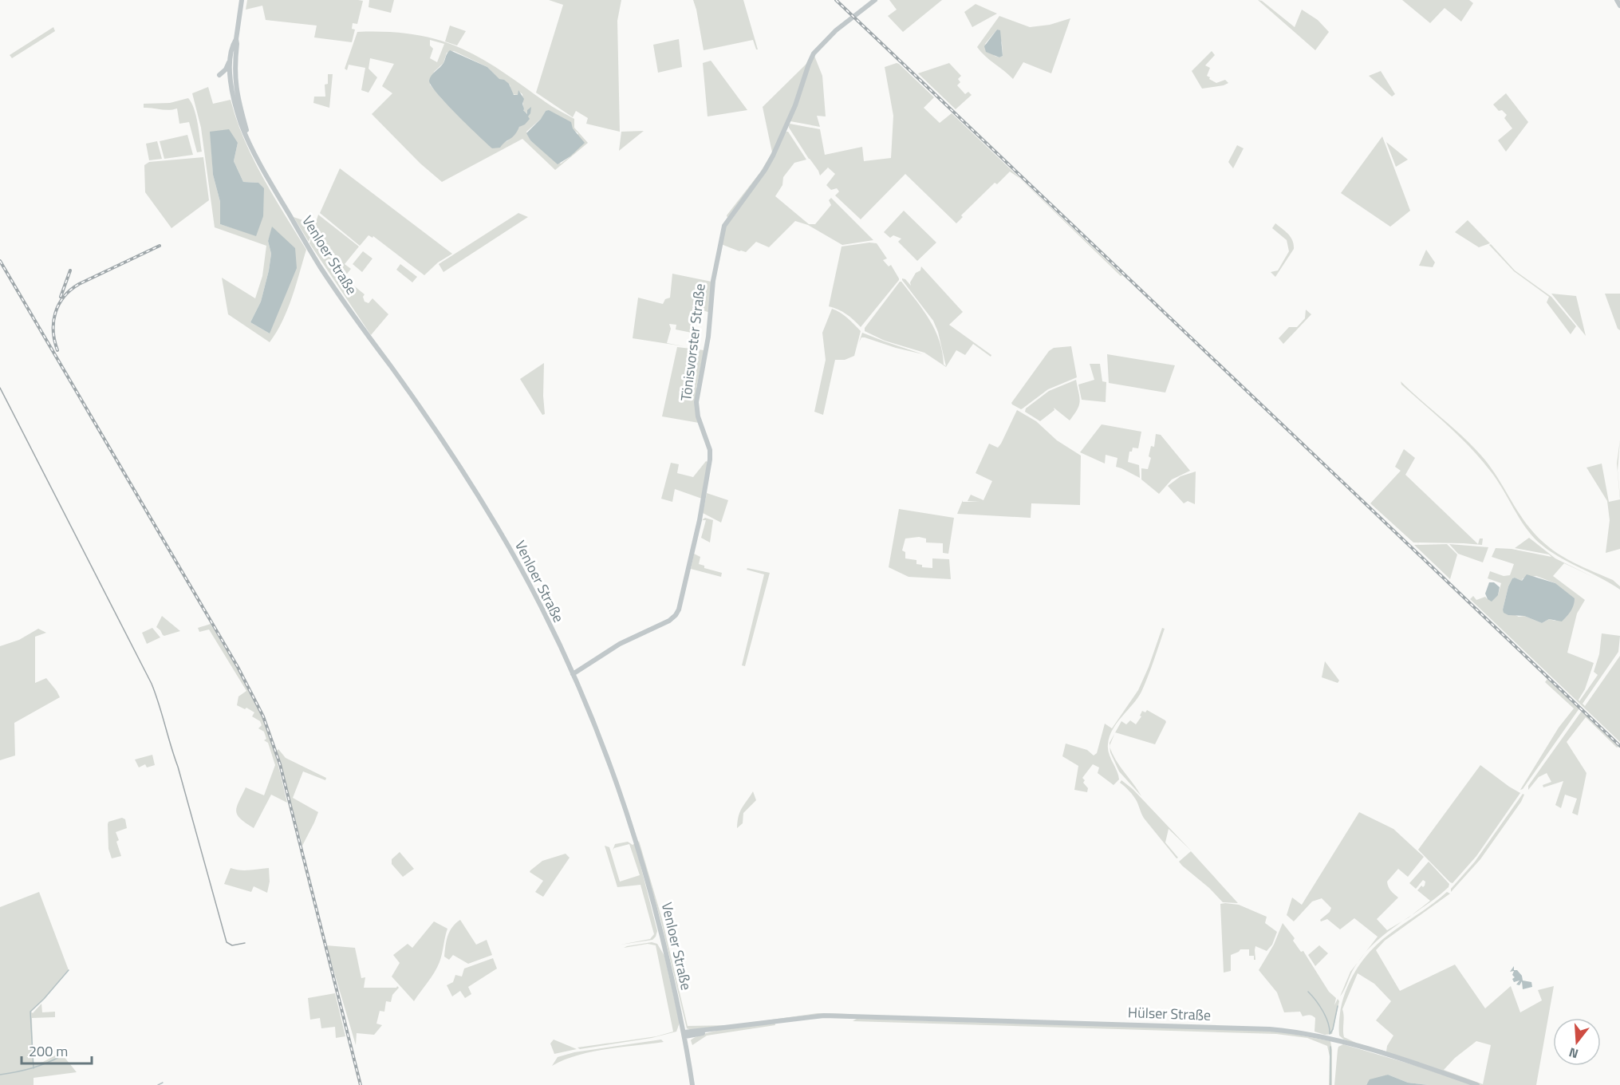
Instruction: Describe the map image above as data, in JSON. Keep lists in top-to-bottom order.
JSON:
{
  "streets": {
    "main road": ["Venloer Straße", "Tönisvorster Straße", "Hülser Straße"]
  },
  "crossings": [
    ["Venloer Straße", "Tönisvorster Straße"]
  ],
  "scale_bar": "200 m",
  "north": "bottom"
}
